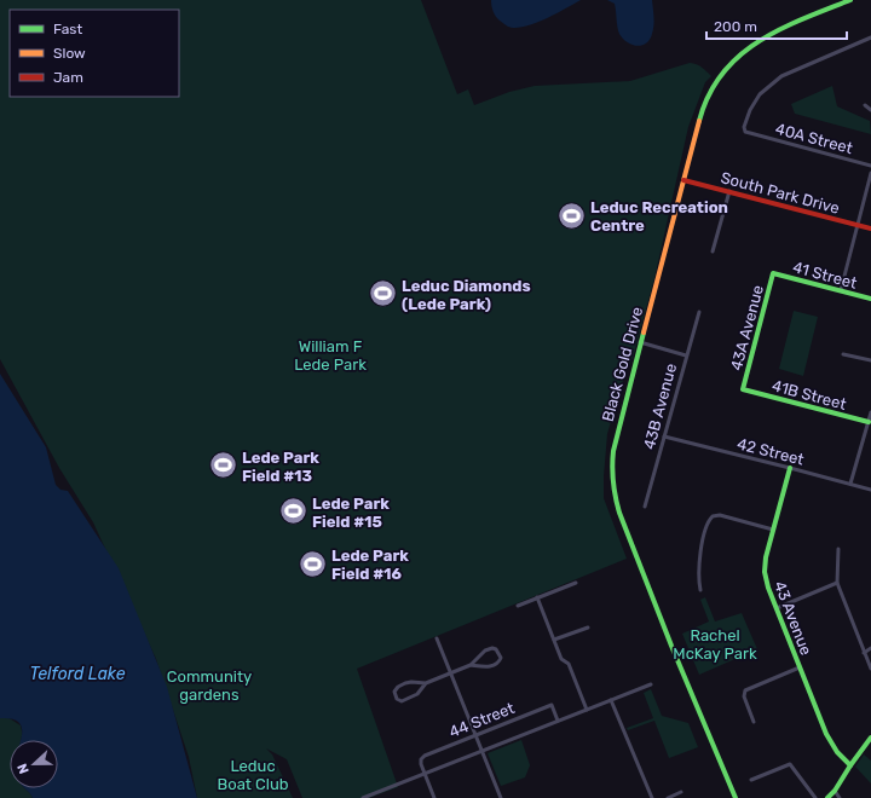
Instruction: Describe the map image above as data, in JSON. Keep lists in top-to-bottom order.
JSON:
{
  "streets": {
    "street": [
      "40A Street",
      "South Park Drive",
      "41 Street",
      "43A Avenue",
      "Black Gold Drive",
      "41B Street",
      "43B Avenue",
      "42 Street",
      "43 Avenue",
      "44 Street"
    ]
  },
  "crossings": [
    ["South Park Drive", "Black Gold Drive"],
    ["41 Street", "43A Avenue"],
    ["43A Avenue", "41B Street"],
    ["43B Avenue", "42 Street"],
    ["42 Street", "43 Avenue"]
  ],
  "water": ["Telford Lake"],
  "parks": [
    "William F Lede Park",
    "Rachel McKay Park",
    "Community gardens",
    "Leduc Boat Club"
  ],
  "places": {
    "sports": [
      "Leduc Recreation Centre",
      "Leduc Diamonds (Lede Park)",
      "Lede Park Field #13",
      "Lede Park Field #15",
      "Lede Park Field #16"
    ]
  },
  "legend": ["Fast", "Slow", "Jam"],
  "scale_bar": "200 m",
  "north": "left"
}
